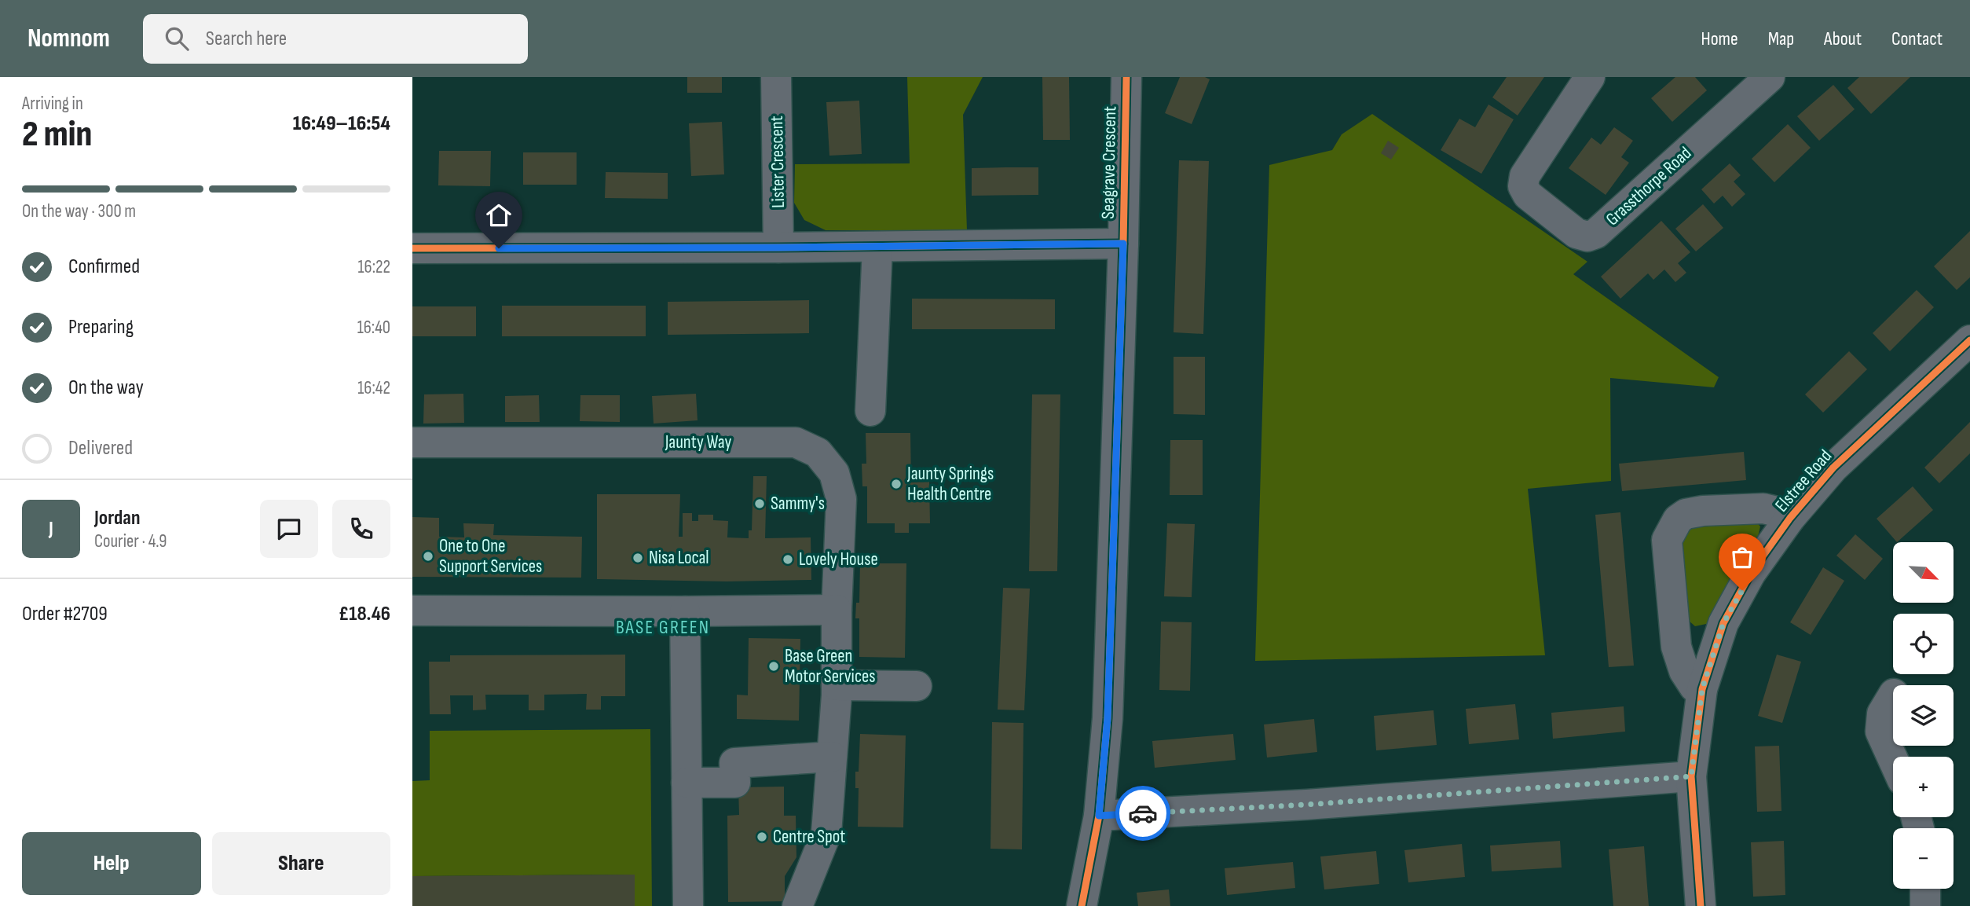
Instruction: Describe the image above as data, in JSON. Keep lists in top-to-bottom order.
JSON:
{
  "streets": {
    "street": [
      "Lister Crescent",
      "Seagrave Crescent",
      "Grassthorpe Road",
      "Jaunty Way",
      "Elstree Road"
    ]
  },
  "districts": ["BASE GREEN"],
  "places": [
    "Jaunty Springs Health Centre",
    "Sammy's",
    "One to One Support Services",
    "Nisa Local",
    "Lovely House",
    "Base Green Motor Services",
    "Centre Spot"
  ],
  "north": "bottom right",
  "page": {
    "header": "Nomnom",
    "search": "Search here",
    "nav": [
      "Home",
      "Map",
      "About",
      "Contact"
    ],
    "heading": ["2 min", "Arriving in", "16:49–16:54"],
    "panel": [
      "Jordan",
      "Courier · 4.9",
      "Order #2709",
      "£18.46"
    ],
    "bar": "On the way · 300 m",
    "list": [
      ["Confirmed", "16:22"],
      ["Preparing", "16:40"],
      ["On the way", "16:42"],
      "Delivered"
    ],
    "round": "J",
    "map_buttons": ["+", "−"],
    "buttons": ["Help", "Share"]
  }
}
